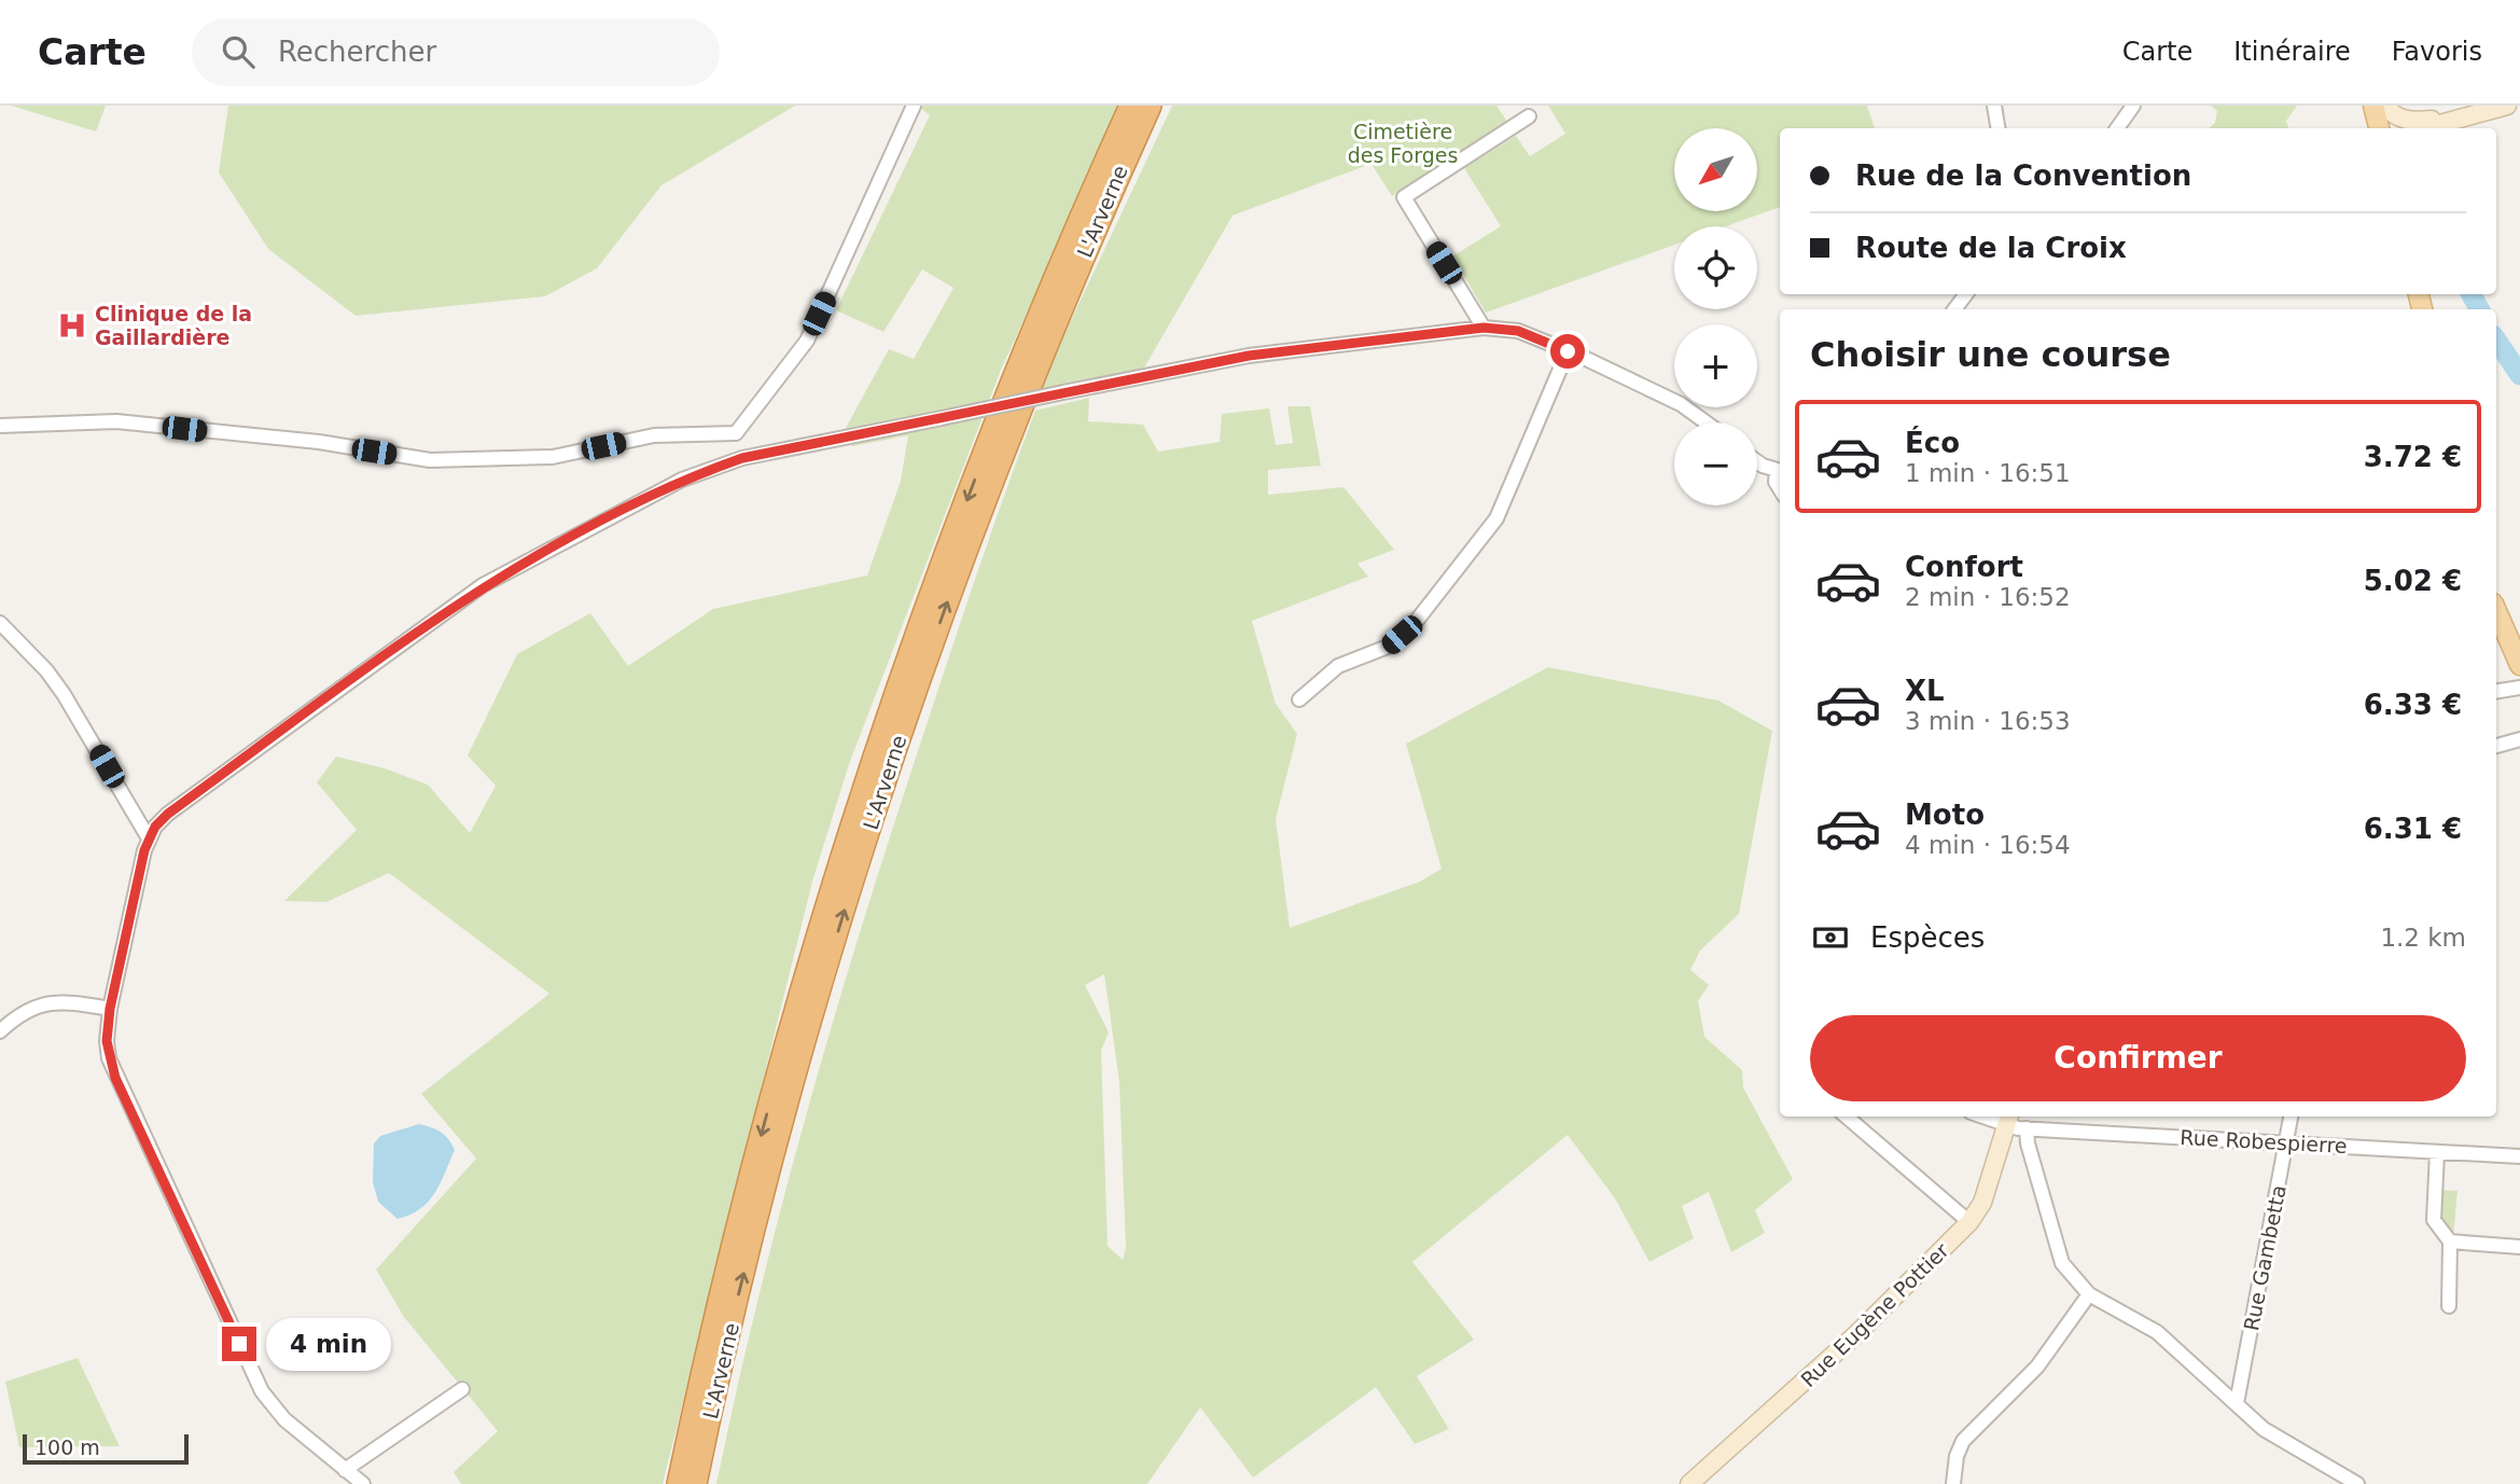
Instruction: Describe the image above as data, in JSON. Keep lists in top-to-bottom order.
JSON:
{
  "streets": {
    "highway": ["L'Arverne"],
    "street": ["Rue Robespierre", "Rue Gambetta", "Rue Eugène Pottier"]
  },
  "crossings": [
    ["Rue Robespierre", "Rue Gambetta"],
    ["Rue Robespierre", "Rue Eugène Pottier"]
  ],
  "parks": ["Cimetière des Forges"],
  "places": {
    "hospital": ["Clinique de la Gaillardière"]
  },
  "scale_bar": "100 m",
  "north": "bottom left",
  "page": {
    "header": "Carte",
    "search": "Rechercher",
    "nav": ["Carte", "Itinéraire", "Favoris"],
    "map_buttons": ["+", "−"],
    "banner": ["Rue de la Convention", "Route de la Croix"],
    "heading": "Choisir une course",
    "list": [
      {
        "name": "Éco",
        "note": "1 min · 16:51",
        "value": "3.72 €"
      },
      {
        "name": "Confort",
        "note": "2 min · 16:52",
        "value": "5.02 €"
      },
      {
        "name": "XL",
        "note": "3 min · 16:53",
        "value": "6.33 €"
      },
      {
        "name": "Moto",
        "note": "4 min · 16:54",
        "value": "6.31 €"
      }
    ],
    "pay": ["Espèces", "1.2 km"],
    "buttons": "Confirmer",
    "bubble": "4 min",
    "scale": "100 m"
  }
}
